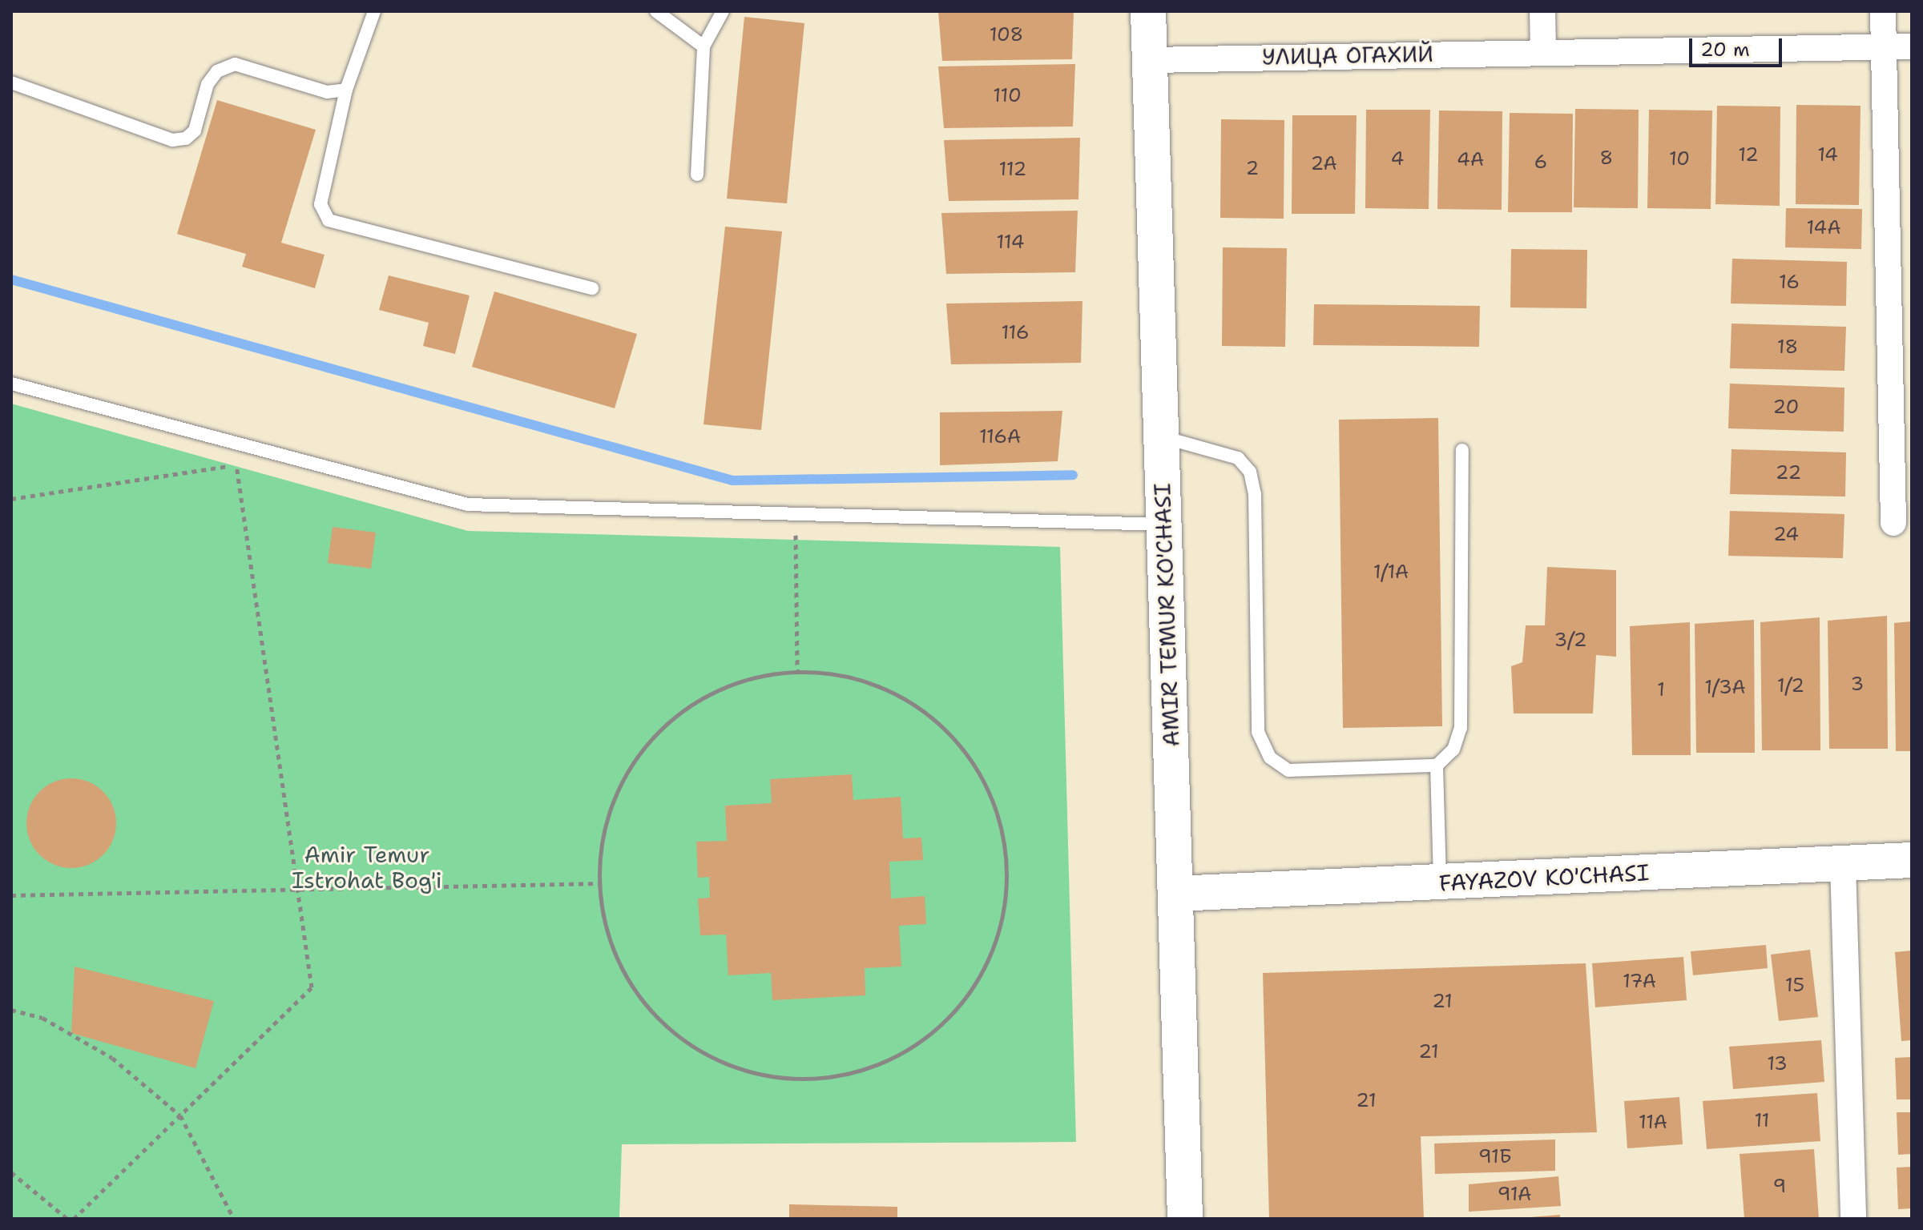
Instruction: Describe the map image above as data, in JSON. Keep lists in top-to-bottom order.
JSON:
{
  "streets": {
    "main road": ["AMIR TEMUR KO'CHASI", "FAYAZOV KO'CHASI"],
    "street": ["УЛИЦА ОГАХИЙ"]
  },
  "crossings": [
    ["УЛИЦА ОГАХИЙ", "AMIR TEMUR KO'CHASI"],
    ["AMIR TEMUR KO'CHASI", "FAYAZOV KO'CHASI"]
  ],
  "parks": ["Amir Temur Istrohat Bog'i"],
  "house_numbers": [
    "108",
    "110",
    "12",
    "14",
    "8",
    "4",
    "10",
    "4A",
    "6",
    "2A",
    "2",
    "112",
    "14A",
    "114",
    "16",
    "116",
    "18",
    "20",
    "116A",
    "22",
    "24",
    "1/1A",
    "3/2",
    "3",
    "1/2",
    "1/3A",
    "1",
    "17A",
    "15",
    "21",
    "21",
    "13",
    "21",
    "11",
    "11A",
    "91Б",
    "9",
    "91A"
  ],
  "scale_bar": "20 m"
}
